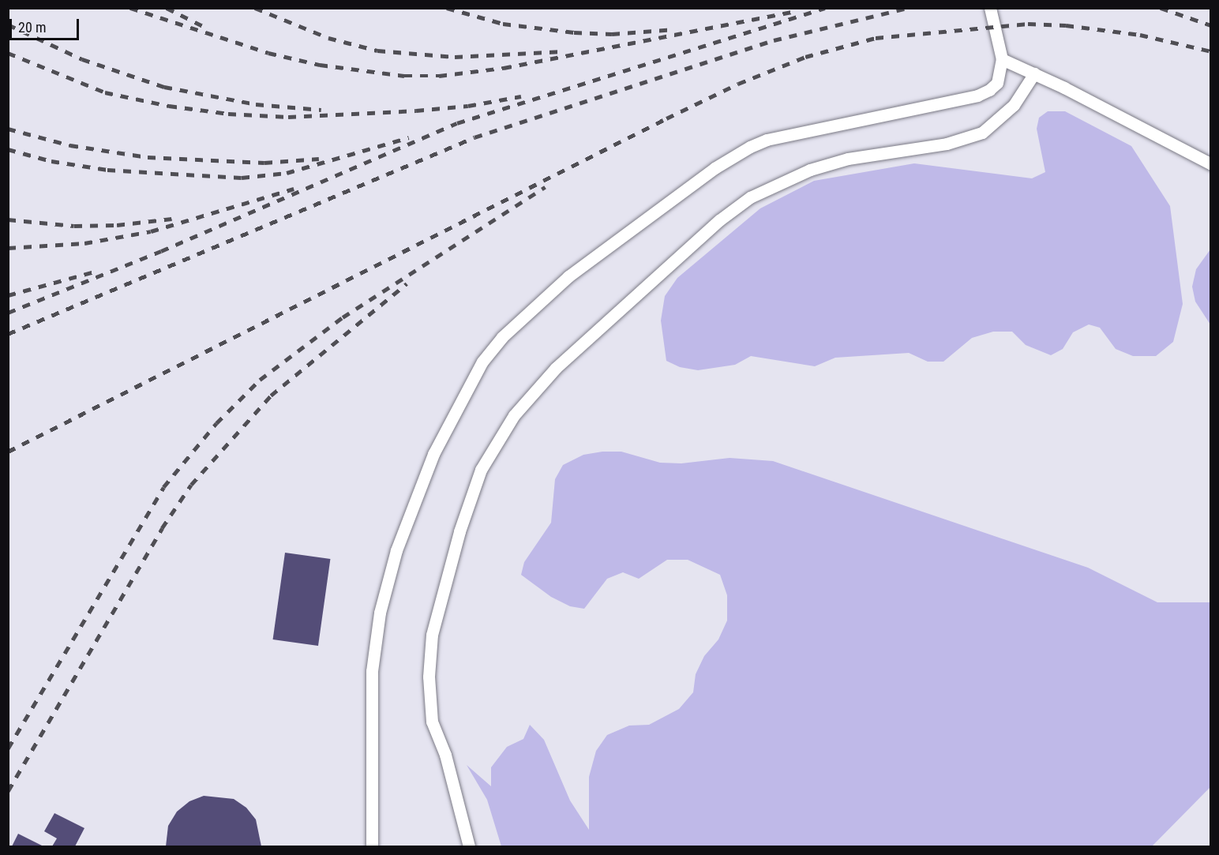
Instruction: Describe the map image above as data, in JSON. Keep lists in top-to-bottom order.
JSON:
{
  "scale_bar": "20 m"
}
